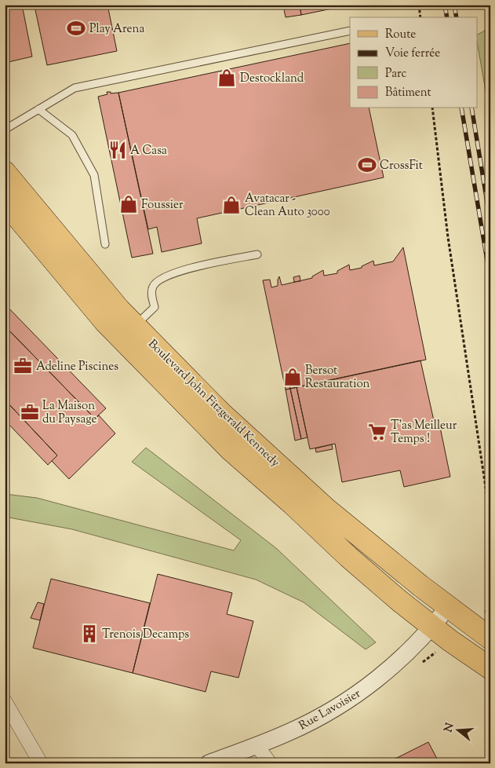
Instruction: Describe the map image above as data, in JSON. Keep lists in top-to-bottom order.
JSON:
{
  "streets": {
    "main road": ["Boulevard John Fitzgerald Kennedy"],
    "street": ["Rue Lavoisier"]
  },
  "crossings": [
    ["Boulevard John Fitzgerald Kennedy", "Rue Lavoisier"]
  ],
  "places": {
    "sports": ["Play Arena", "CrossFit"],
    "shop": [
      "Destockland",
      "Foussier",
      "Avatacar - Clean Auto 3000",
      "Bersot Restauration"
    ],
    "restaurant": ["A Casa"],
    "office": ["Adeline Piscines", "La Maison du Paysage"],
    "supermarket": ["T'as Meilleur Temps !"],
    "building": ["Trenois Decamps"]
  },
  "legend": [
    "Route",
    "Voie ferrée",
    "Parc",
    "Bâtiment"
  ],
  "north": "left"
}
